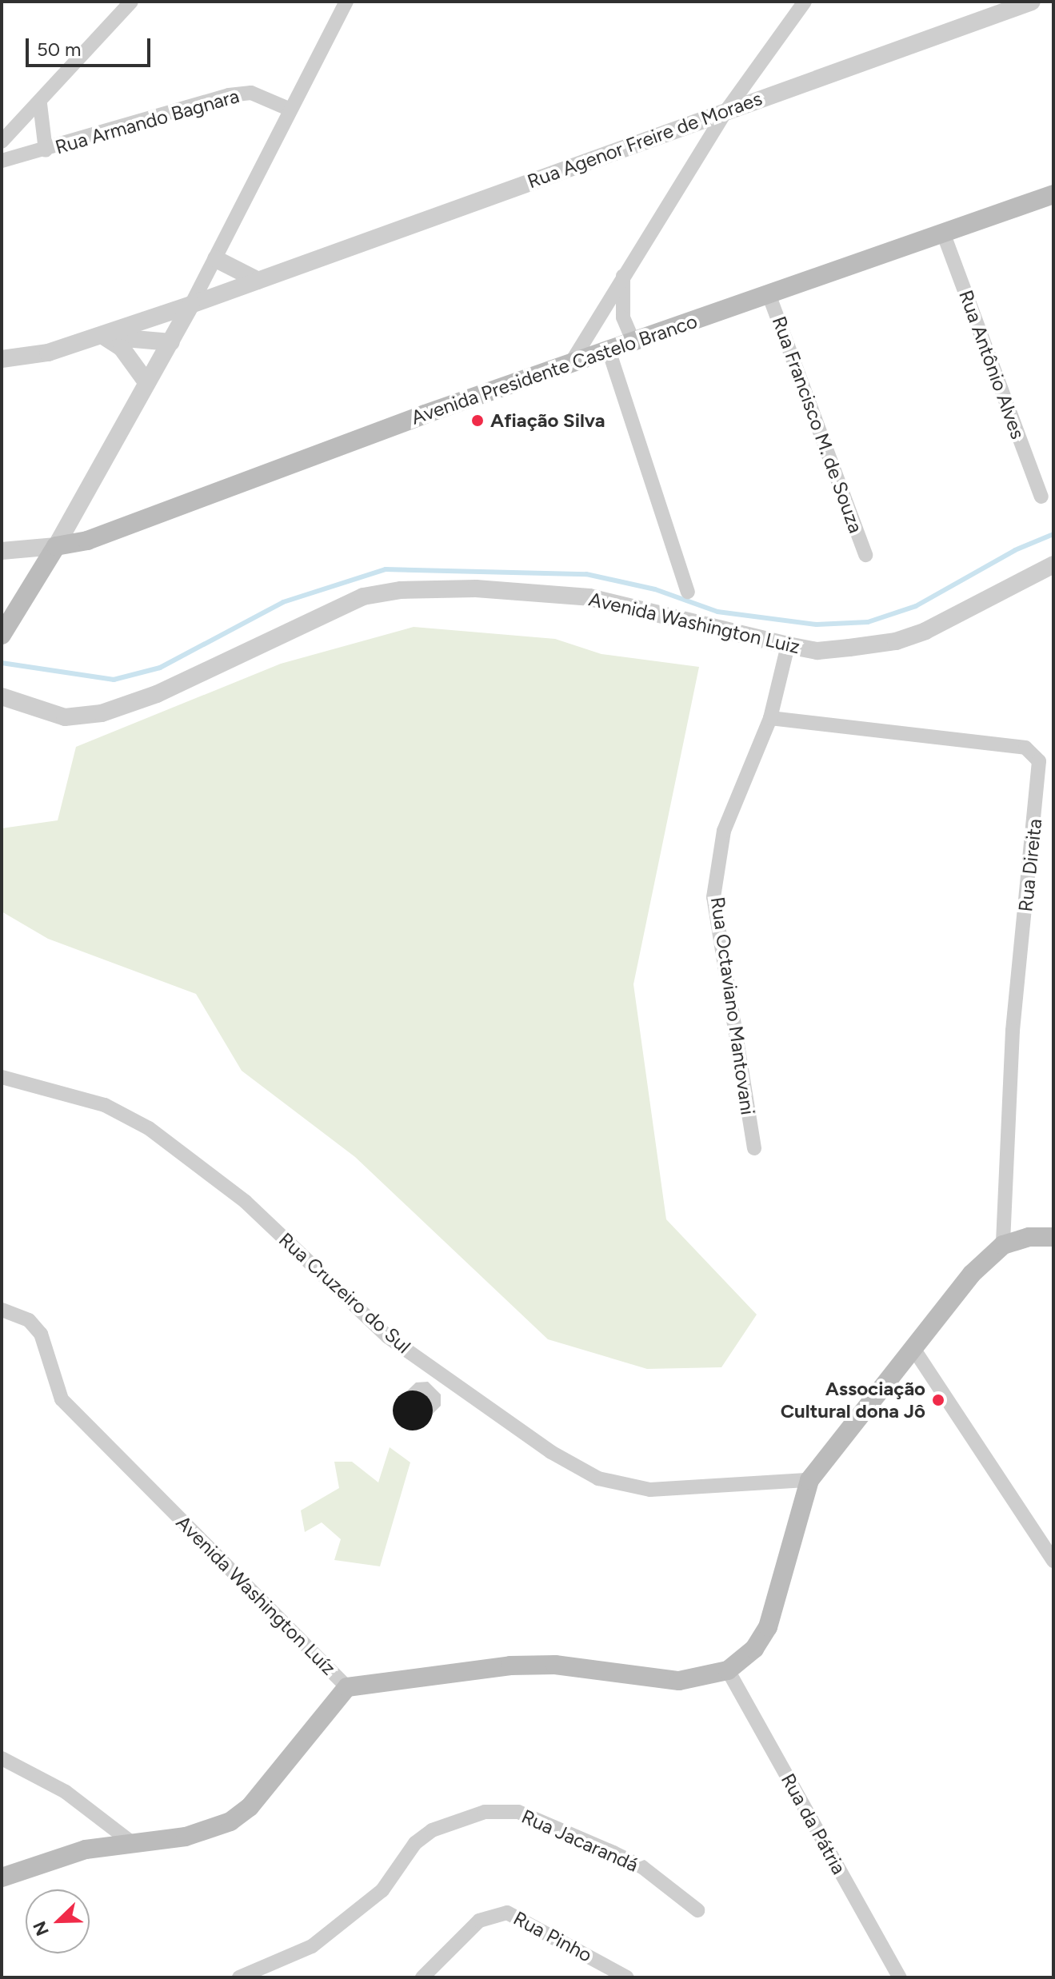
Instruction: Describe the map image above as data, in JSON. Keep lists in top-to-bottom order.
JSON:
{
  "streets": {
    "main road": ["Avenida Presidente Castelo Branco", "Avenida Washington Luíz"],
    "street": [
      "Rua Armando Bagnara",
      "Rua Agenor Freire de Moraes",
      "Rua Antônio Alves",
      "Rua Francisco M. de Souza",
      "Avenida Washington Luiz",
      "Rua Direita",
      "Rua Octaviano Mantovani",
      "Rua Cruzeiro do Sul",
      "Rua da Pátria",
      "Rua Jacarandá",
      "Rua Pinho"
    ]
  },
  "crossings": [
    ["Rua Antônio Alves", "Avenida Presidente Castelo Branco"],
    ["Avenida Presidente Castelo Branco", "Rua Francisco M. de Souza"],
    ["Avenida Washington Luiz", "Rua Octaviano Mantovani"],
    ["Rua Direita", "Rua Octaviano Mantovani"],
    ["Rua Direita", "Avenida Washington Luíz"],
    ["Rua Cruzeiro do Sul", "Avenida Washington Luíz"],
    ["Avenida Washington Luíz", "Rua da Pátria"]
  ],
  "places": ["Afiação Silva", "Associação Cultural dona Jô"],
  "scale_bar": "50 m",
  "north": "bottom left"
}
